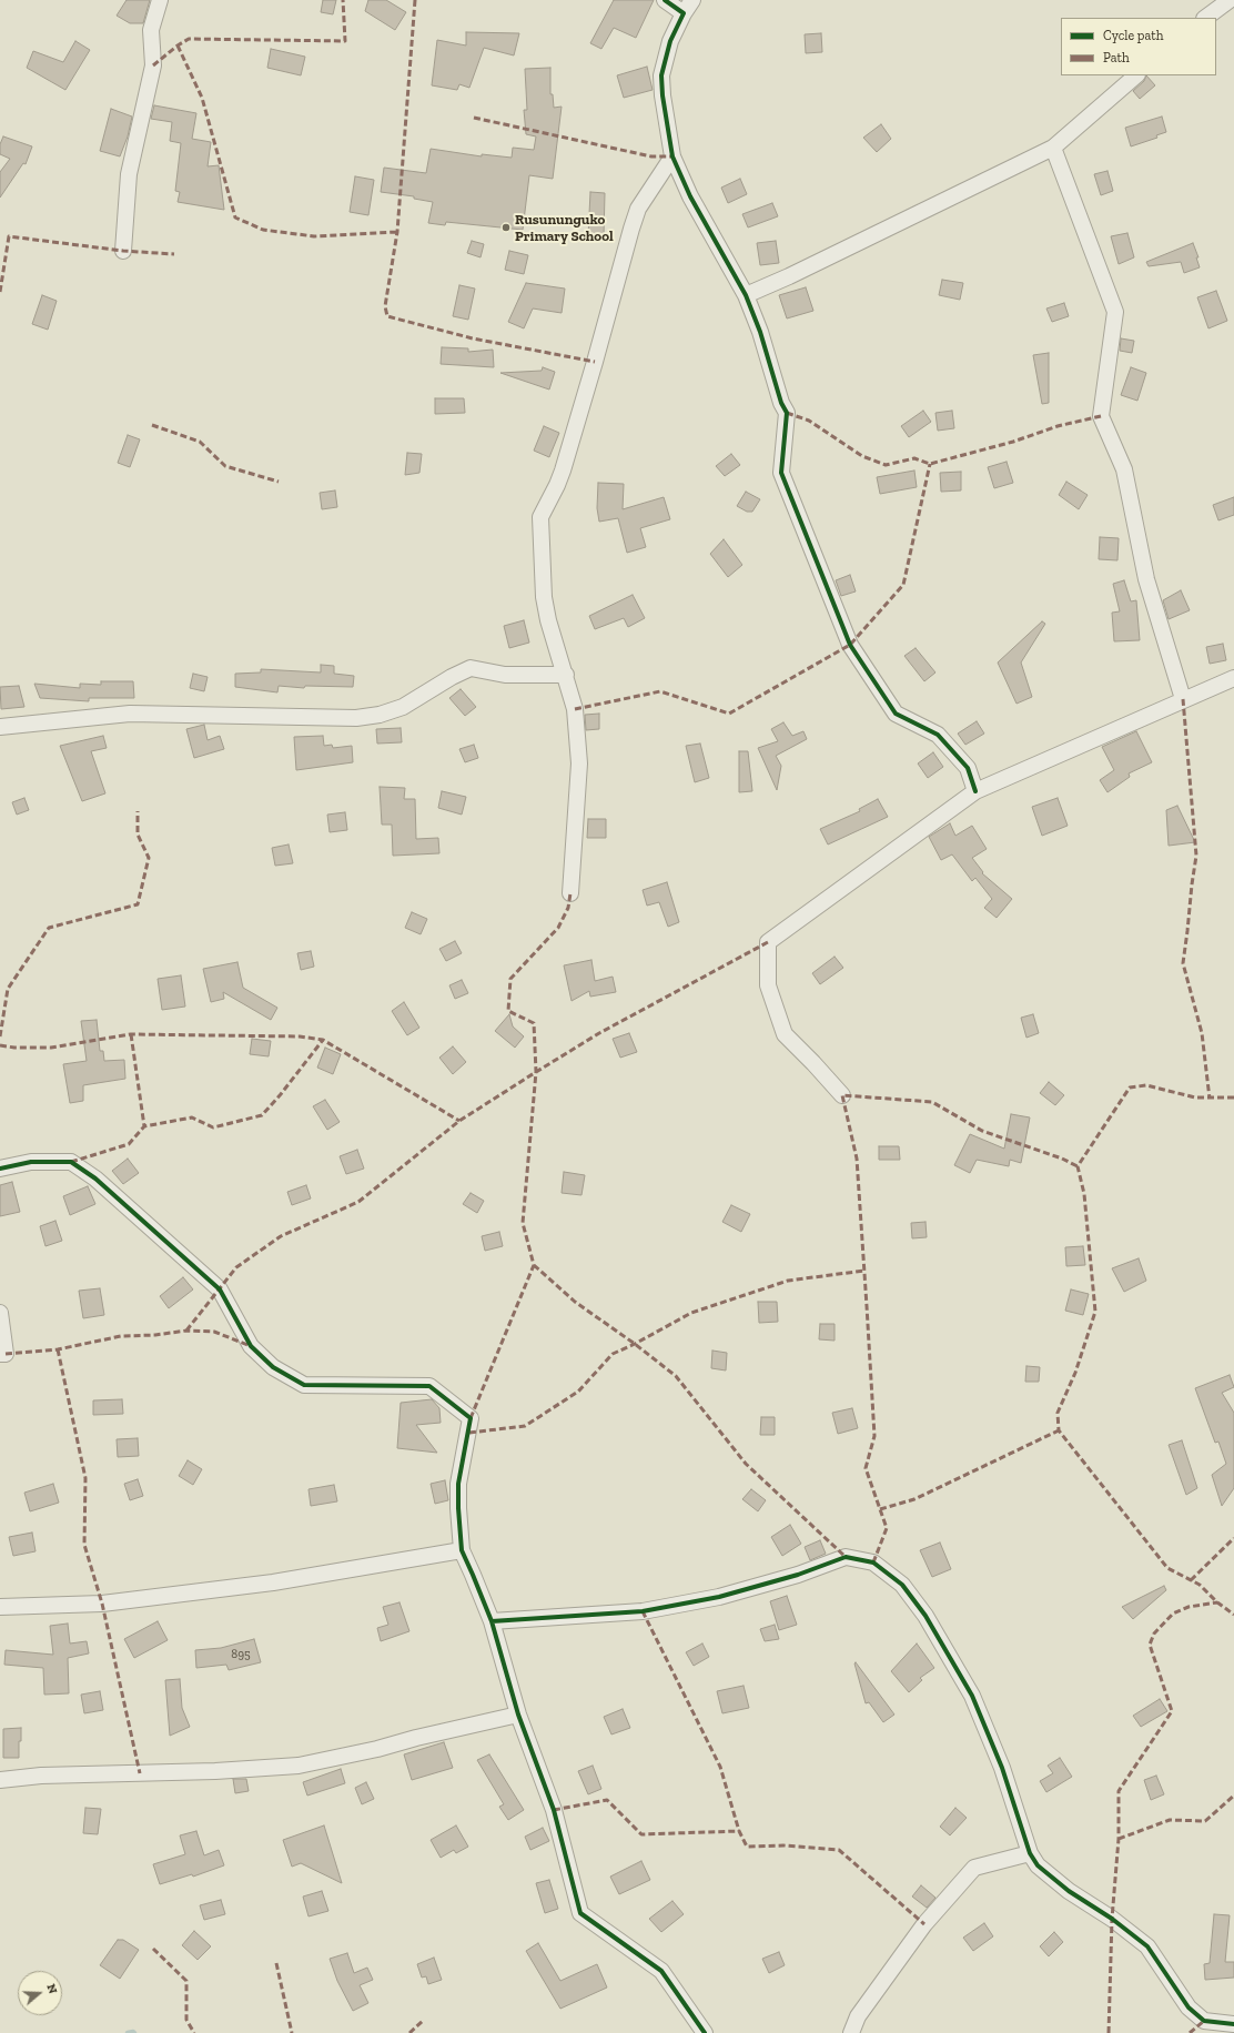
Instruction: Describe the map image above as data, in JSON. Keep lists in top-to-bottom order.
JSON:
{
  "places": ["Rusununguko Primary School"],
  "house_numbers": ["895"],
  "legend": ["Cycle path", "Path"],
  "north": "right"
}
